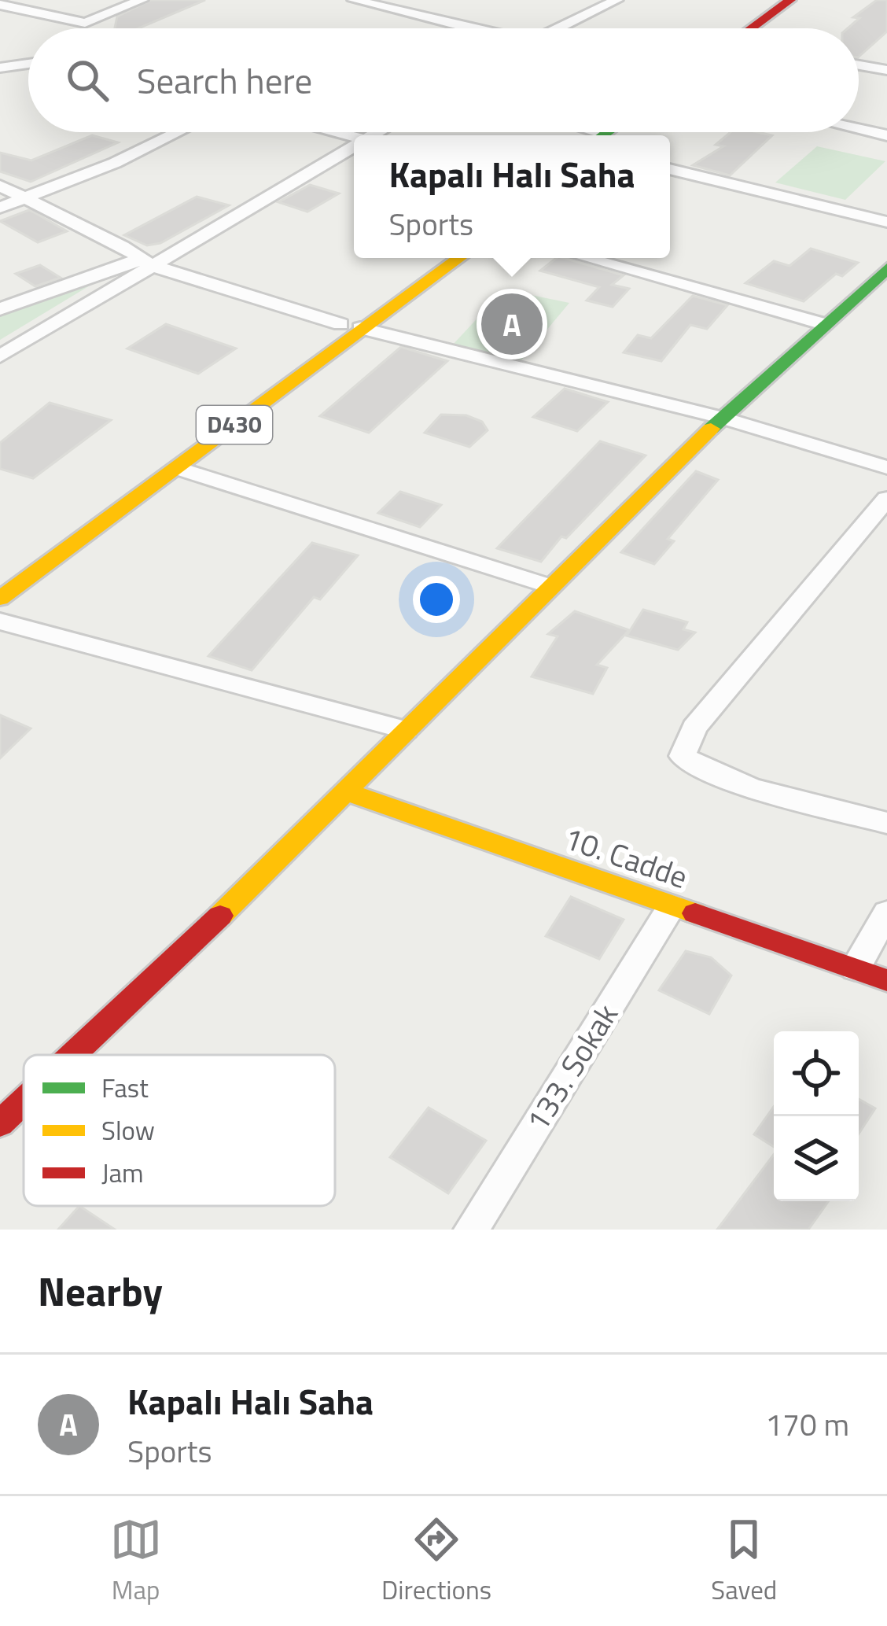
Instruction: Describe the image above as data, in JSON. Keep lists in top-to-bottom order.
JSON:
{
  "streets": {
    "main road": ["D430", "10. Cadde"],
    "street": ["133. Sokak"]
  },
  "crossings": [
    ["10. Cadde", "133. Sokak"]
  ],
  "legend": ["Fast", "Slow", "Jam"],
  "page": {
    "search": "Search here",
    "popup": ["Kapalı Halı Saha", "Sports"],
    "pins": "A",
    "heading": "Nearby",
    "list": [
      {
        "mark": "A",
        "name": "Kapalı Halı Saha",
        "note": "Sports",
        "value": "170 m"
      }
    ],
    "nav": ["Map", "Directions", "Saved"]
  }
}
